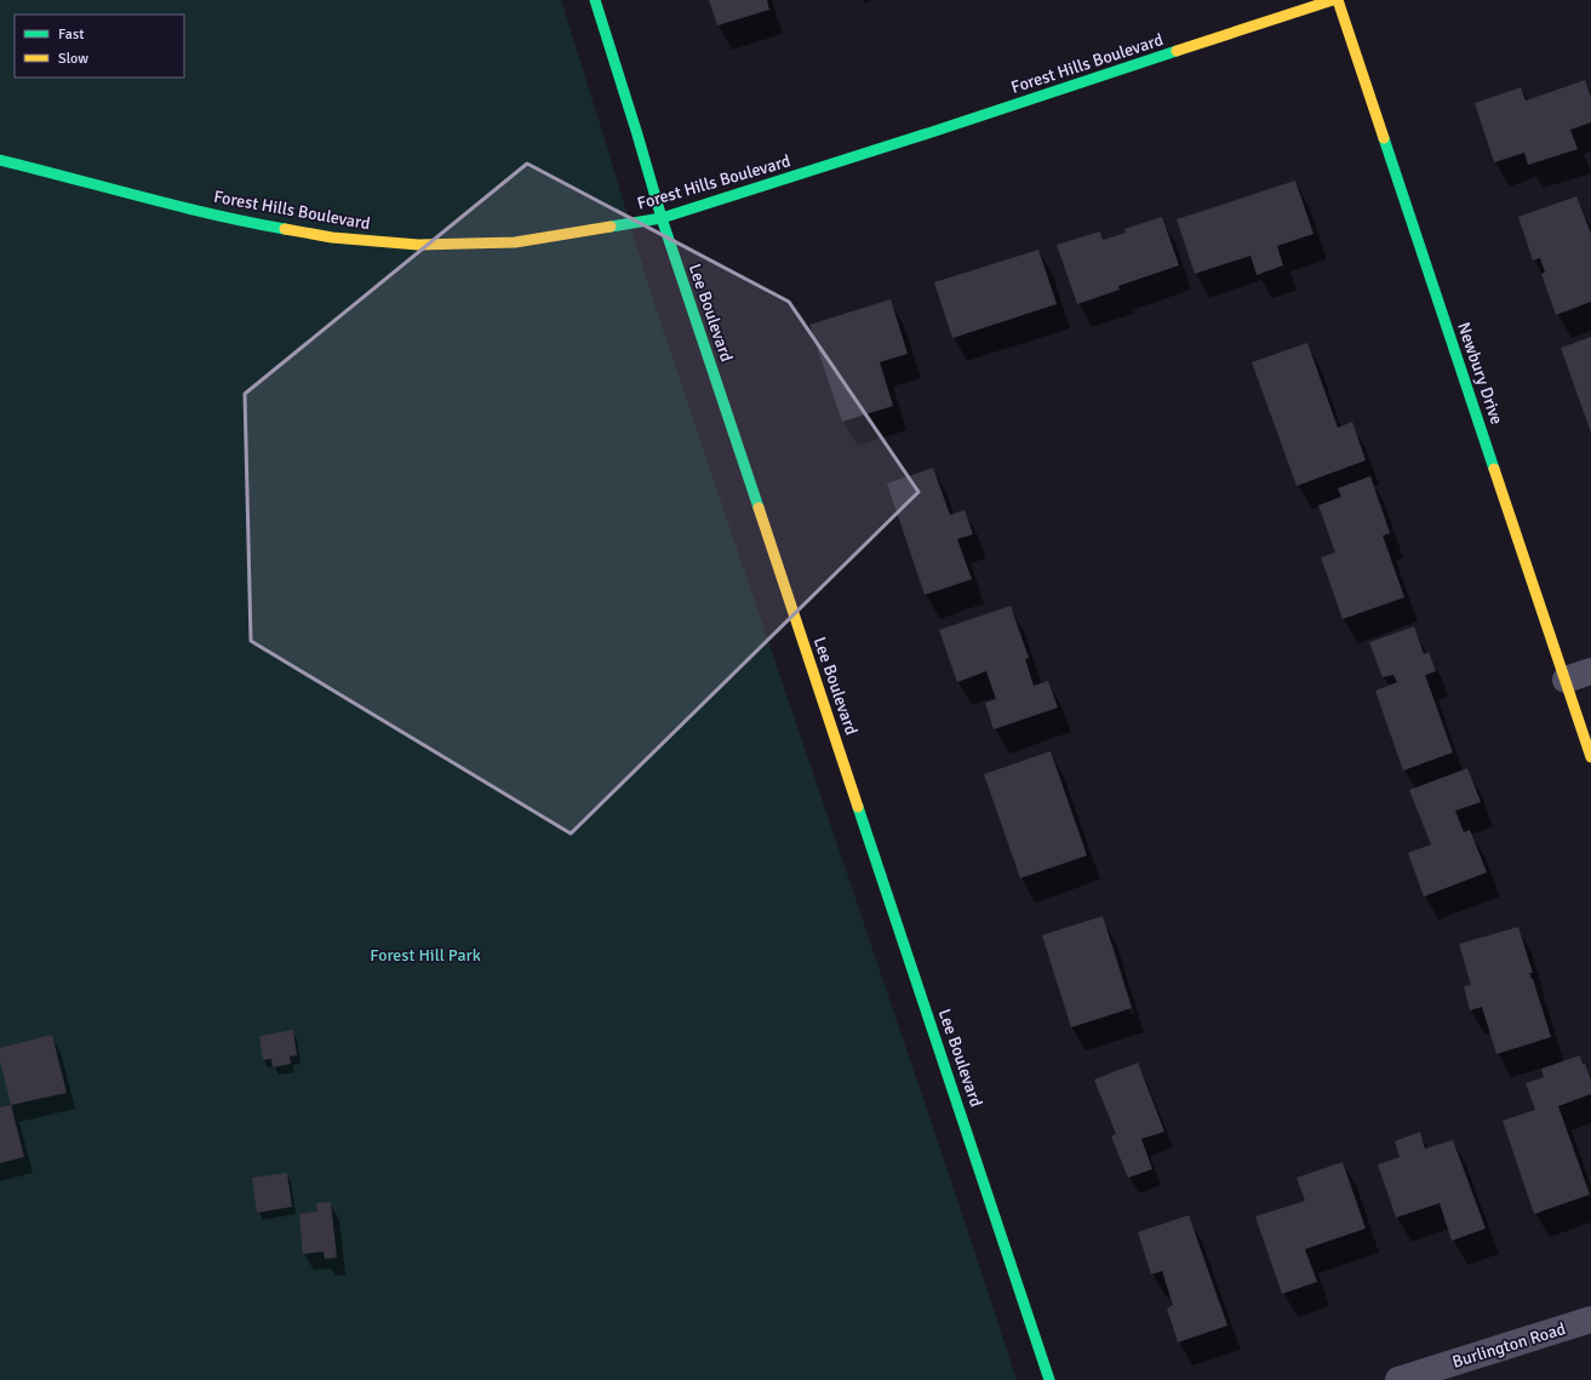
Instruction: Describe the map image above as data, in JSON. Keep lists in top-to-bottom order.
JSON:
{
  "streets": {
    "street": [
      "Forest Hills Boulevard",
      "Lee Boulevard",
      "Newbury Drive",
      "Burlington Road"
    ]
  },
  "crossings": [
    ["Forest Hills Boulevard", "Lee Boulevard"]
  ],
  "parks": ["Forest Hill Park"],
  "legend": ["Fast", "Slow"]
}
